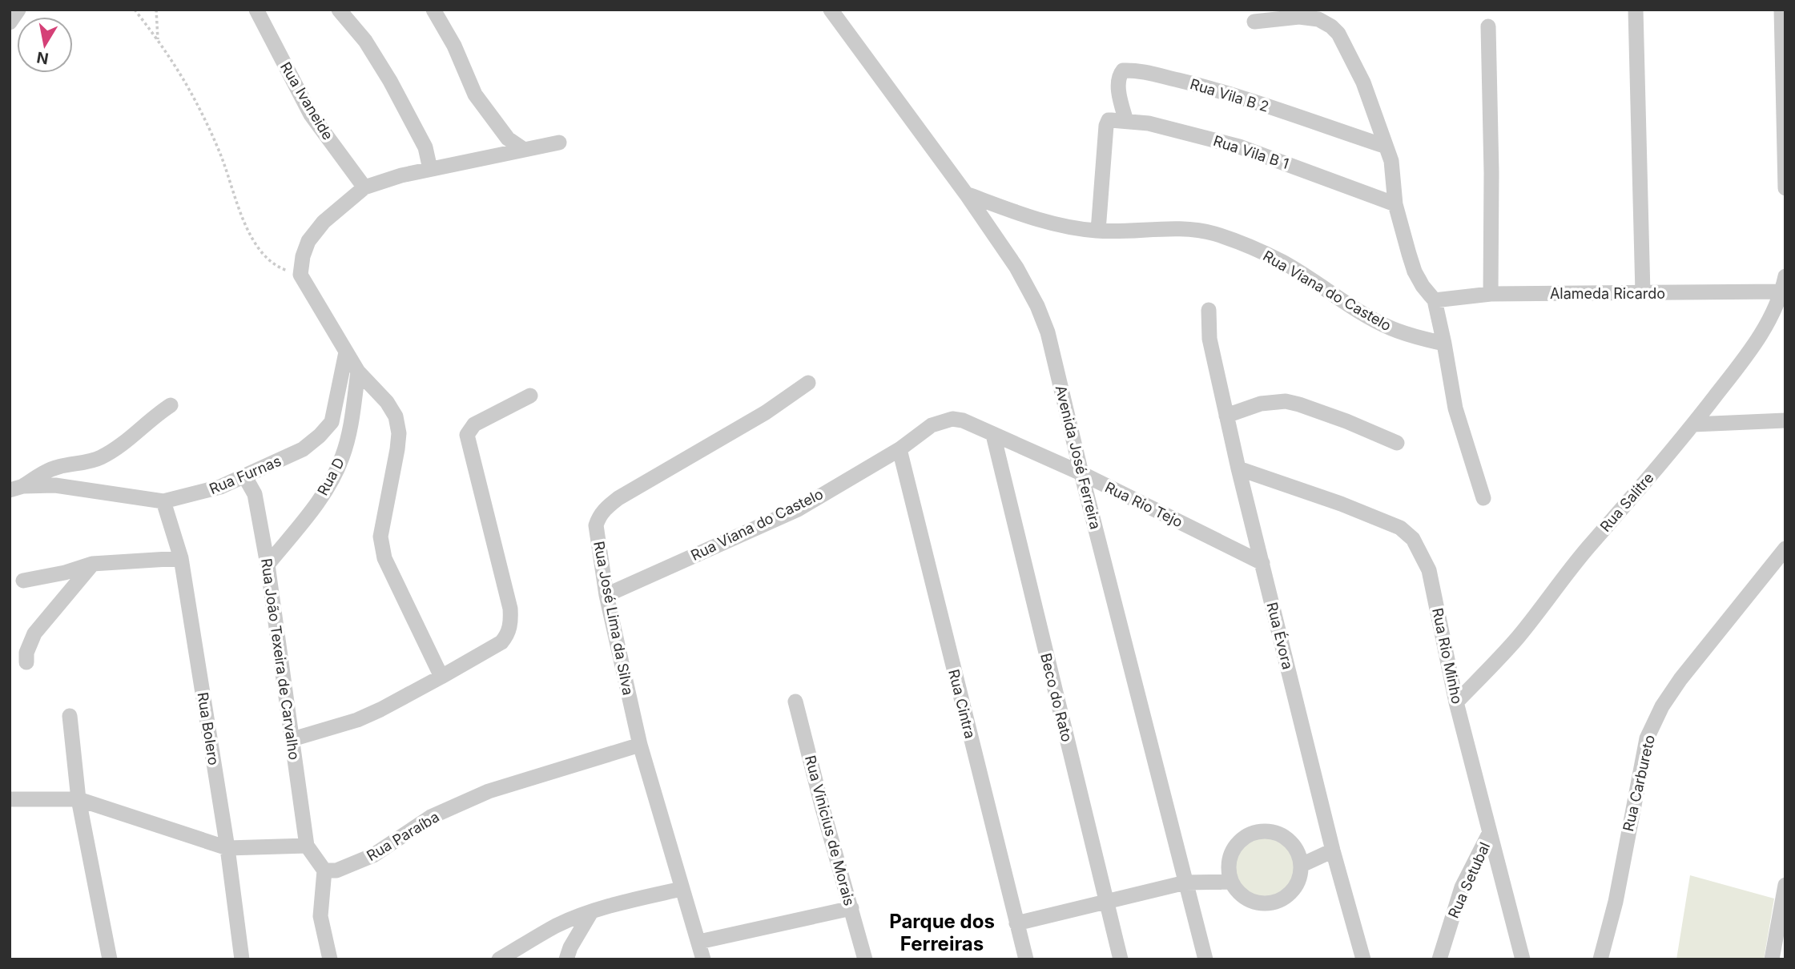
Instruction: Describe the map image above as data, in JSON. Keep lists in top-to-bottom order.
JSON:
{
  "streets": {
    "street": [
      "Rua Vila B 2",
      "Rua Ivaneide",
      "Rua Vila B 1",
      "Rua Viana do Castelo",
      "Alameda Ricardo",
      "Avenida José Ferreira",
      "Rua Furnas",
      "Rua D",
      "Rua Salitre",
      "Rua Rio Tejo",
      "Rua José Lima da Silva",
      "Rua Évora",
      "Rua Rio Minho",
      "Rua João Texeira de Carvalho",
      "Beco do Rato",
      "Rua Cintra",
      "Rua Bolero",
      "Rua Carbureto",
      "Rua Vinicius de Morais",
      "Rua Paraíba",
      "Rua Setubal"
    ]
  },
  "crossings": [
    ["Rua Vila B 2", "Rua Vila B 1"],
    ["Rua Vila B 1", "Rua Viana do Castelo"],
    ["Rua Viana do Castelo", "Avenida José Ferreira"],
    ["Rua Viana do Castelo", "Rua Rio Tejo"],
    ["Rua Viana do Castelo", "Rua José Lima da Silva"],
    ["Rua Viana do Castelo", "Beco do Rato"],
    ["Rua Viana do Castelo", "Rua Cintra"],
    ["Alameda Ricardo", "Rua Salitre"],
    ["Avenida José Ferreira", "Rua Rio Tejo"],
    ["Rua Furnas", "Rua João Texeira de Carvalho"],
    ["Rua Furnas", "Rua Bolero"],
    ["Rua D", "Rua João Texeira de Carvalho"],
    ["Rua Salitre", "Rua Rio Minho"],
    ["Rua Rio Tejo", "Rua Évora"],
    ["Rua Rio Tejo", "Beco do Rato"],
    ["Rua José Lima da Silva", "Rua Paraíba"],
    ["Rua Évora", "Rua Rio Minho"],
    ["Rua Rio Minho", "Rua Setubal"]
  ],
  "districts": ["Parque dos Ferreiras"],
  "north": "bottom"
}
